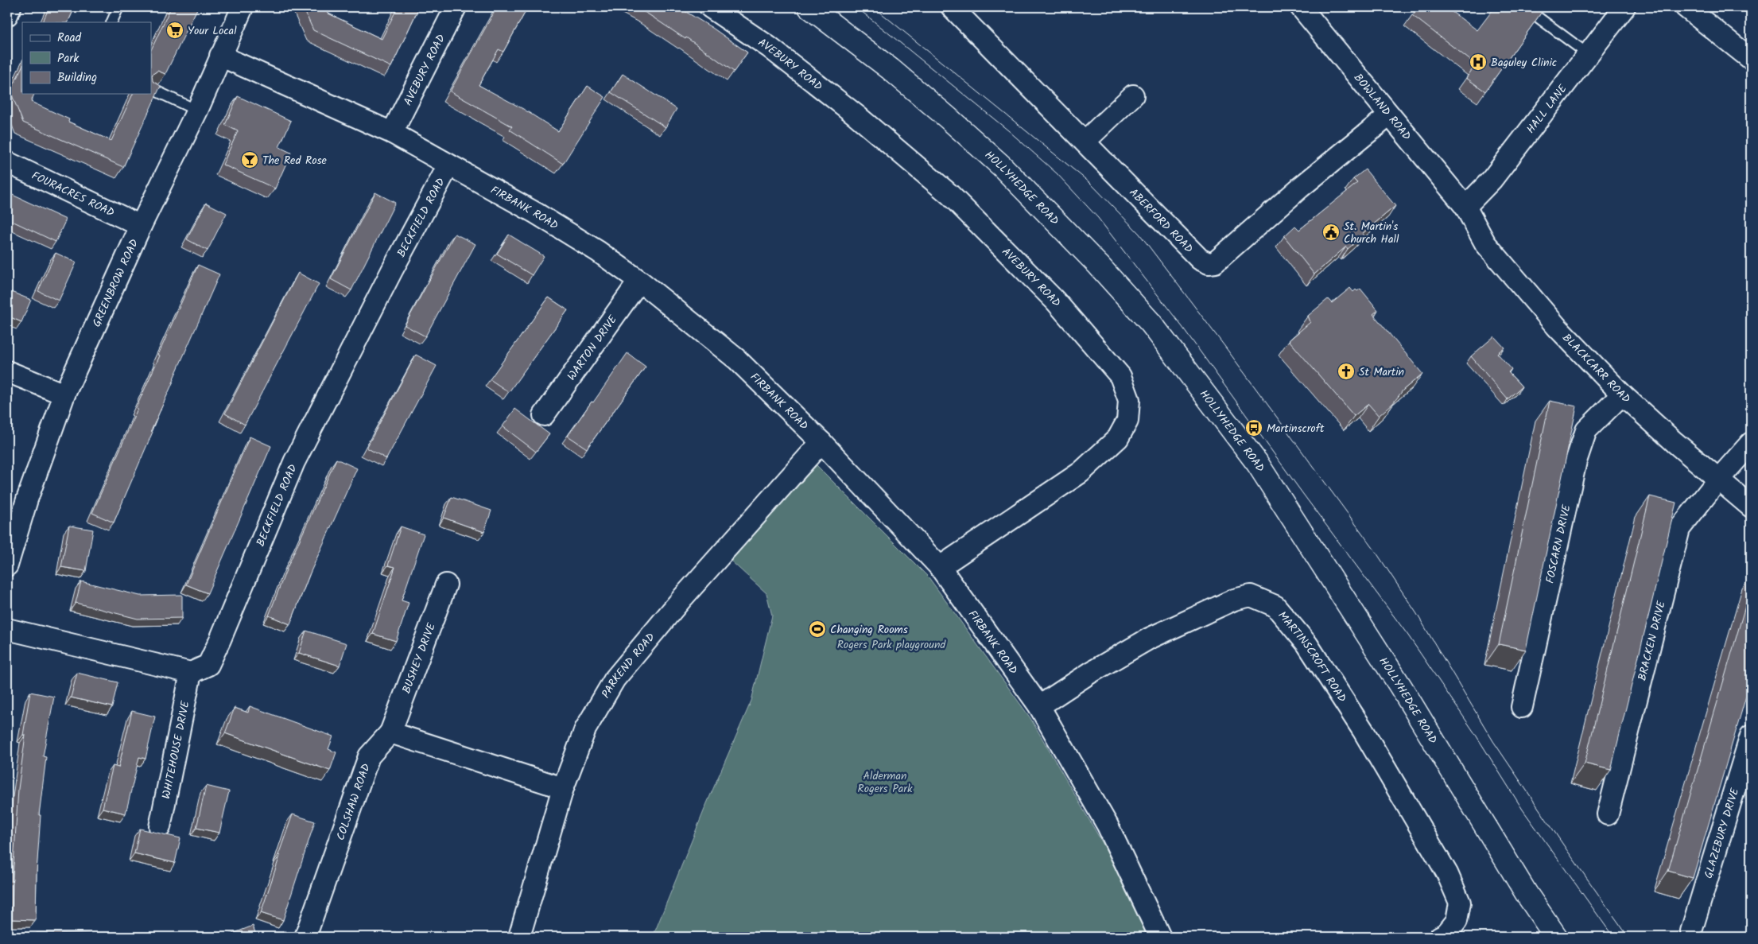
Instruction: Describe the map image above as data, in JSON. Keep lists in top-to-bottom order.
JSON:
{
  "streets": {
    "street": [
      "AVEBURY ROAD",
      "BOWLAND ROAD",
      "HALL LANE",
      "HOLLYHEDGE ROAD",
      "FOURACRES ROAD",
      "FIRBANK ROAD",
      "BECKFIELD ROAD",
      "ABERFORD ROAD",
      "GREENBROW ROAD",
      "WARTON DRIVE",
      "BLACKCARR ROAD",
      "FOSCARN DRIVE",
      "BRACKEN DRIVE",
      "MARTINSCROFT ROAD",
      "BUSHEY DRIVE",
      "PARKEND ROAD",
      "WHITEHOUSE DRIVE",
      "COLSHAW ROAD",
      "GLAZEBURY DRIVE"
    ]
  },
  "crossings": [
    ["AVEBURY ROAD", "FIRBANK ROAD"],
    ["BOWLAND ROAD", "HALL LANE"],
    ["BOWLAND ROAD", "ABERFORD ROAD"],
    ["BOWLAND ROAD", "BLACKCARR ROAD"],
    ["HALL LANE", "BLACKCARR ROAD"],
    ["FOURACRES ROAD", "GREENBROW ROAD"],
    ["FIRBANK ROAD", "BECKFIELD ROAD"],
    ["FIRBANK ROAD", "GREENBROW ROAD"],
    ["FIRBANK ROAD", "WARTON DRIVE"],
    ["FIRBANK ROAD", "MARTINSCROFT ROAD"],
    ["FIRBANK ROAD", "PARKEND ROAD"],
    ["BECKFIELD ROAD", "WHITEHOUSE DRIVE"],
    ["BLACKCARR ROAD", "FOSCARN DRIVE"],
    ["BLACKCARR ROAD", "BRACKEN DRIVE"],
    ["BUSHEY DRIVE", "COLSHAW ROAD"]
  ],
  "parks": ["Rogers Park playground", "Alderman Rogers Park"],
  "places": {
    "supermarket": ["Your Local"],
    "hospital": ["Baguley Clinic"],
    "bar": ["The Red Rose"],
    "public building": ["St. Martin's Church Hall"],
    "church": ["St Martin"],
    "bus stop": ["Martinscroft"],
    "sports": ["Changing Rooms"]
  },
  "legend": ["Road", "Park", "Building"]
}
